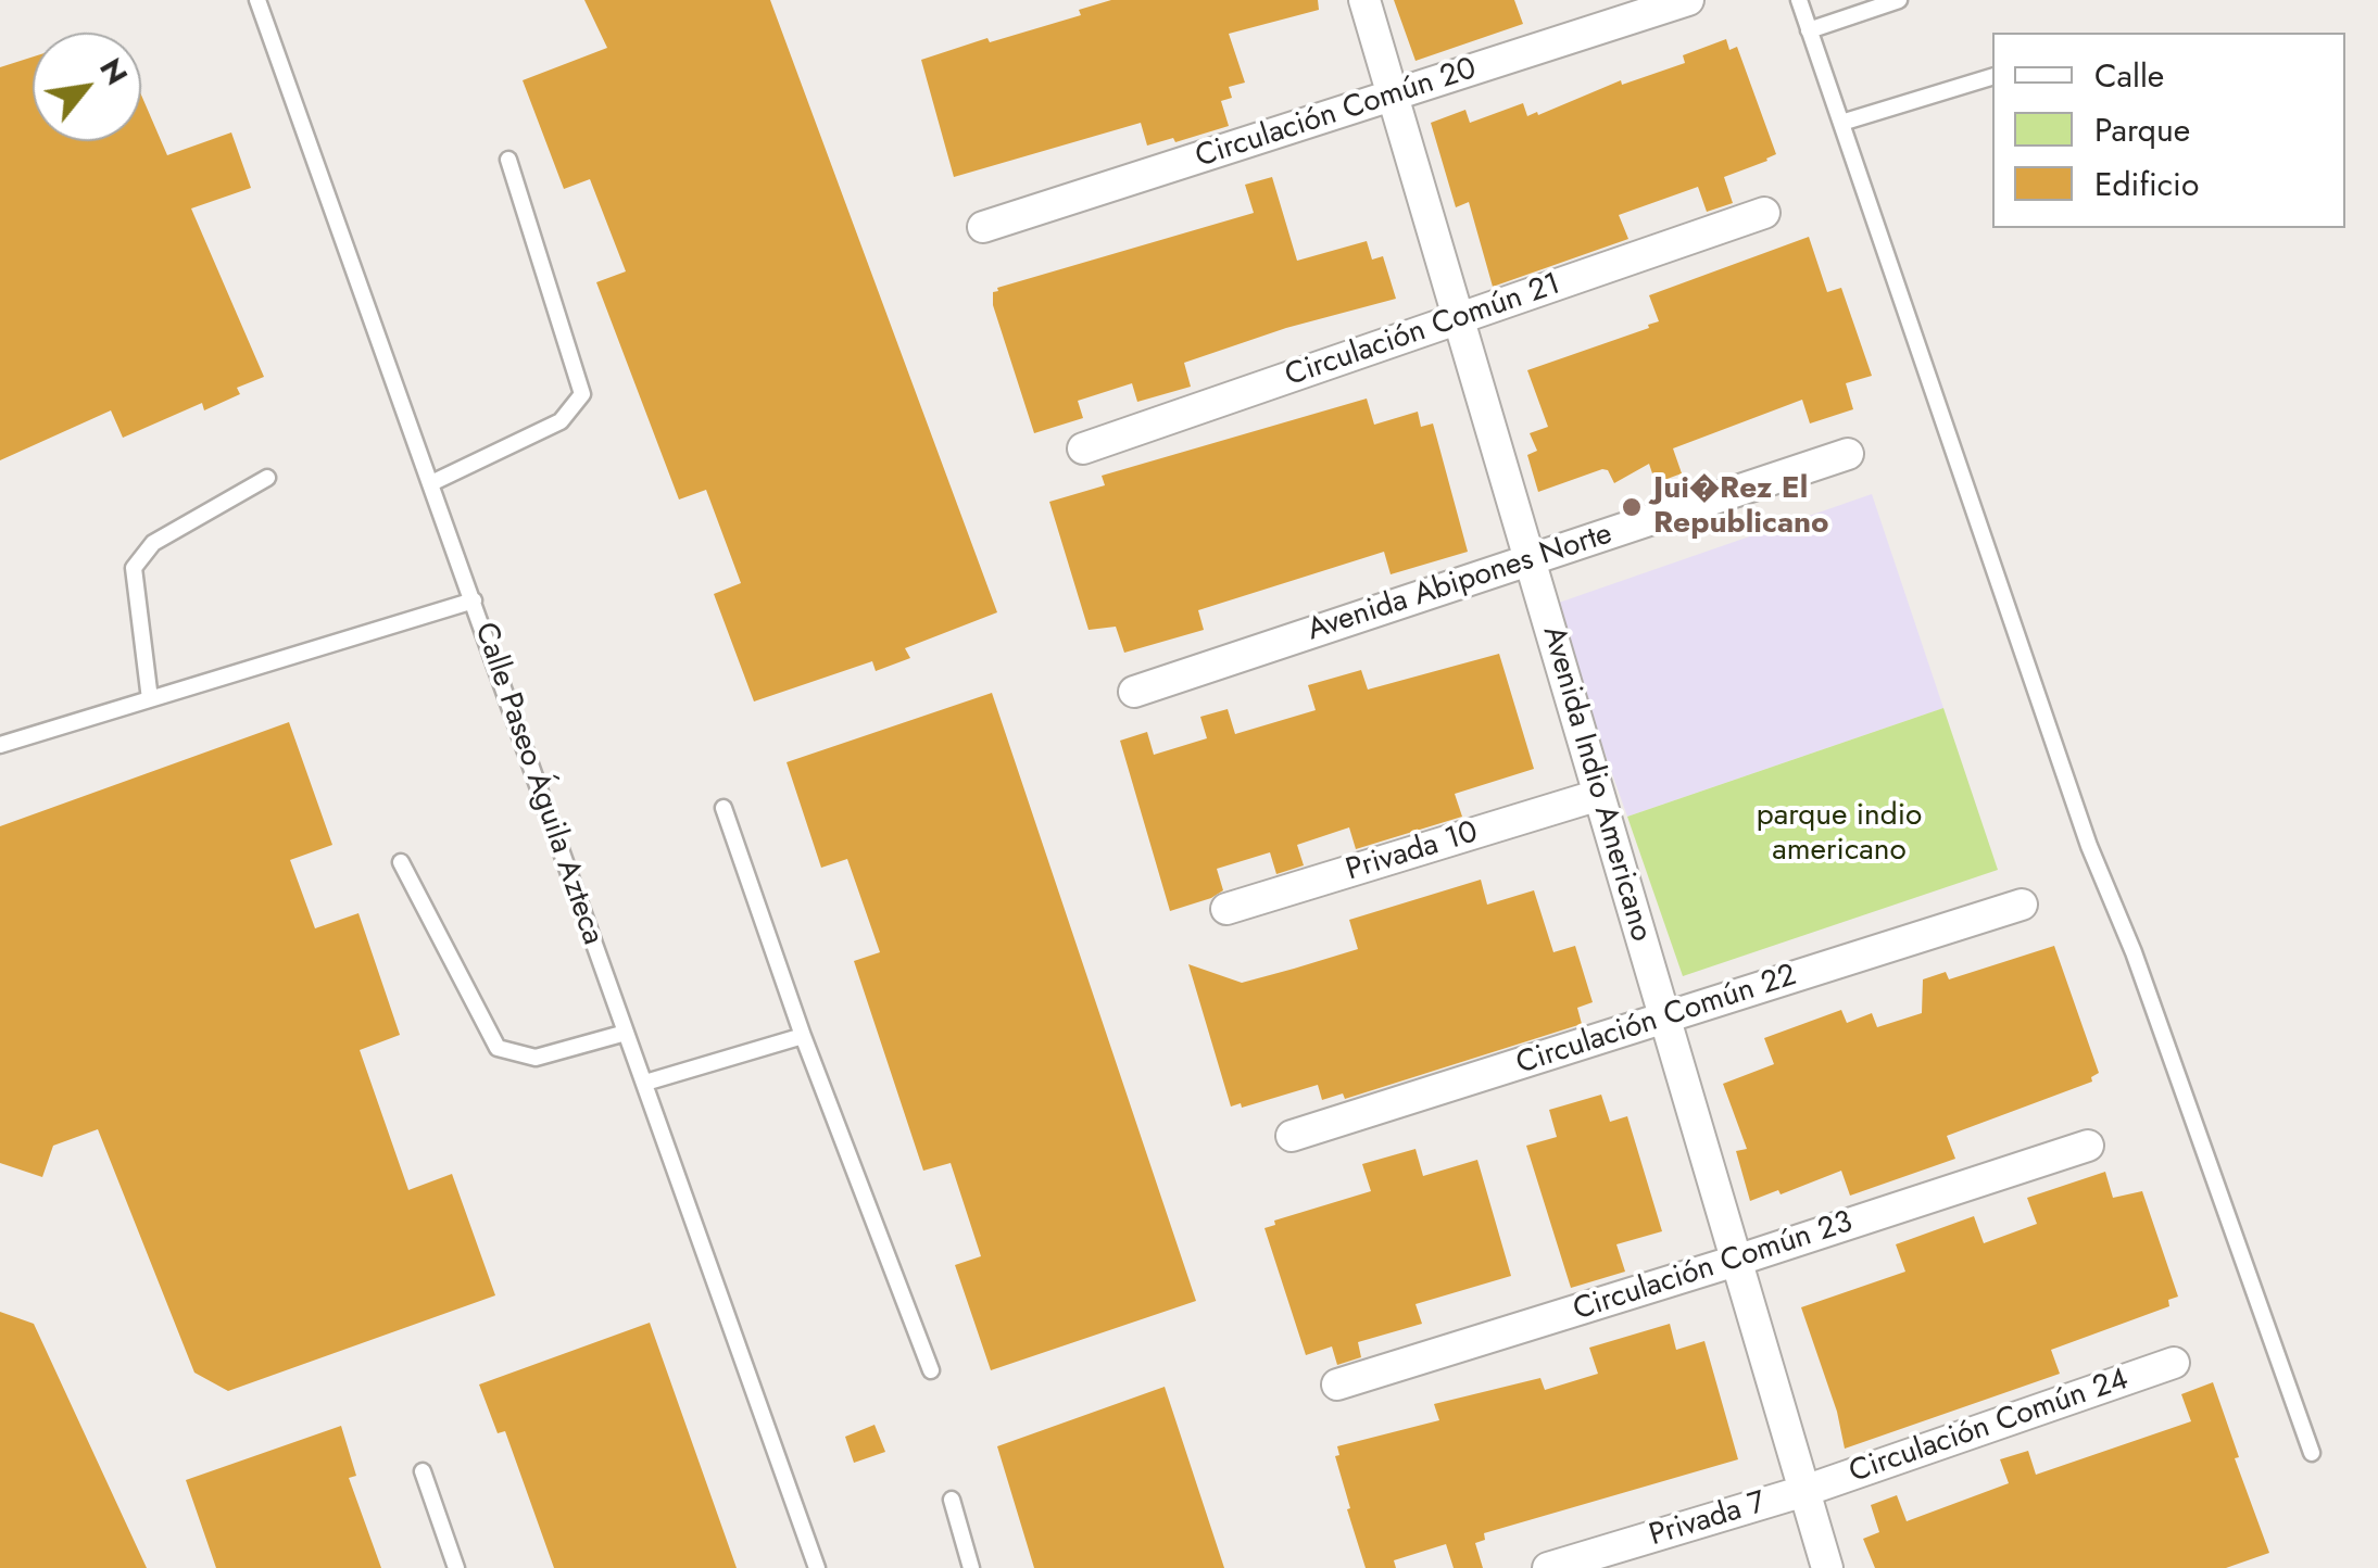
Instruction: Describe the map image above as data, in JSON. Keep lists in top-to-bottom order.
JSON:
{
  "streets": {
    "street": [
      "Circulación Común 20",
      "Circulación Común 21",
      "Avenida Abipones Norte",
      "Avenida Indio Americano",
      "Privada 10",
      "Circulación Común 22",
      "Circulación Común 23",
      "Circulación Común 24",
      "Privada 7"
    ],
    "lane": ["Calle Paseo Águila Azteca"]
  },
  "crossings": [
    ["Circulación Común 20", "Avenida Indio Americano"],
    ["Circulación Común 21", "Avenida Indio Americano"],
    ["Avenida Abipones Norte", "Avenida Indio Americano"],
    ["Avenida Indio Americano", "Privada 10"],
    ["Avenida Indio Americano", "Circulación Común 22"],
    ["Avenida Indio Americano", "Circulación Común 23"],
    ["Avenida Indio Americano", "Circulación Común 24"],
    ["Avenida Indio Americano", "Privada 7"],
    ["Circulación Común 24", "Privada 7"]
  ],
  "parks": ["parque indio americano"],
  "places": ["Jui�Rez El Republicano"],
  "legend": ["Calle", "Parque", "Edificio"],
  "north": "top right"
}
